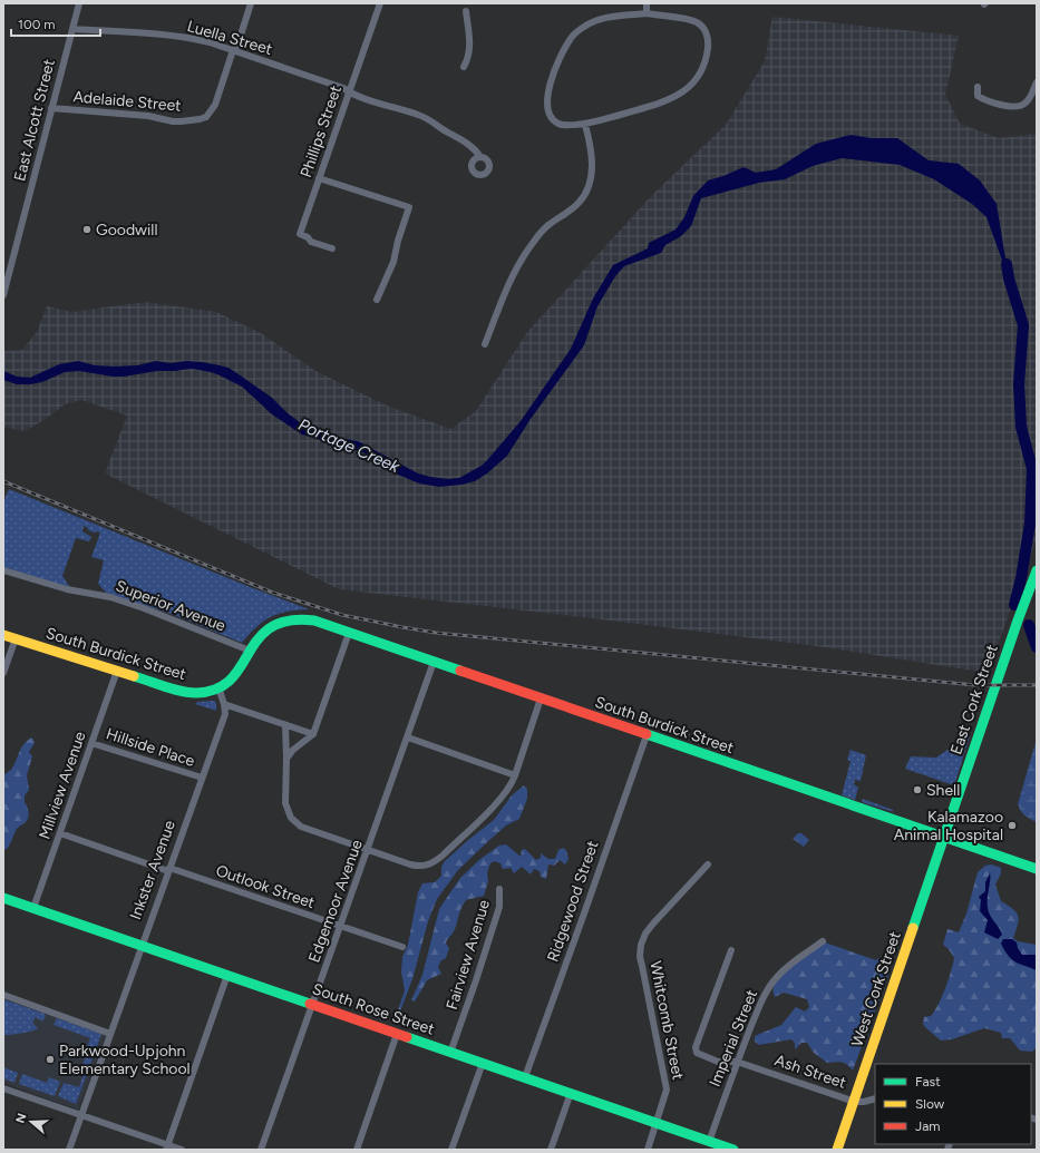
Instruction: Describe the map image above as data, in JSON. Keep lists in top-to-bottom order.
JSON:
{
  "streets": {
    "street": [
      "Luella Street",
      "Adelaide Street",
      "East Alcott Street",
      "Phillips Street",
      "Superior Avenue",
      "South Burdick Street",
      "East Cork Street",
      "Hillside Place",
      "Millview Avenue",
      "Inkster Avenue",
      "Outlook Street",
      "Edgemoor Avenue",
      "Ridgewood Street",
      "Fairview Avenue",
      "West Cork Street",
      "South Rose Street",
      "Whitcomb Street",
      "Imperial Street",
      "Ash Street"
    ]
  },
  "crossings": [
    ["Luella Street", "Adelaide Street"],
    ["Luella Street", "East Alcott Street"],
    ["Luella Street", "Phillips Street"],
    ["Adelaide Street", "East Alcott Street"],
    ["Superior Avenue", "South Burdick Street"],
    ["South Burdick Street", "East Cork Street"],
    ["South Burdick Street", "Millview Avenue"],
    ["South Burdick Street", "Inkster Avenue"],
    ["South Burdick Street", "Edgemoor Avenue"],
    ["South Burdick Street", "Ridgewood Street"],
    ["South Burdick Street", "West Cork Street"],
    ["East Cork Street", "West Cork Street"],
    ["Hillside Place", "Millview Avenue"],
    ["Hillside Place", "Inkster Avenue"],
    ["Millview Avenue", "Outlook Street"],
    ["Millview Avenue", "South Rose Street"],
    ["Inkster Avenue", "Outlook Street"],
    ["Inkster Avenue", "South Rose Street"],
    ["Outlook Street", "Edgemoor Avenue"],
    ["Edgemoor Avenue", "South Rose Street"],
    ["Ridgewood Street", "South Rose Street"],
    ["Fairview Avenue", "South Rose Street"],
    ["West Cork Street", "Ash Street"],
    ["South Rose Street", "Whitcomb Street"],
    ["South Rose Street", "Imperial Street"],
    ["Imperial Street", "Ash Street"]
  ],
  "water": ["Portage Creek"],
  "places": [
    "Goodwill",
    "Shell",
    "Kalamazoo Animal Hospital",
    "Parkwood-Upjohn Elementary School"
  ],
  "legend": ["Fast", "Slow", "Jam"],
  "scale_bar": "100 m",
  "north": "left"
}
